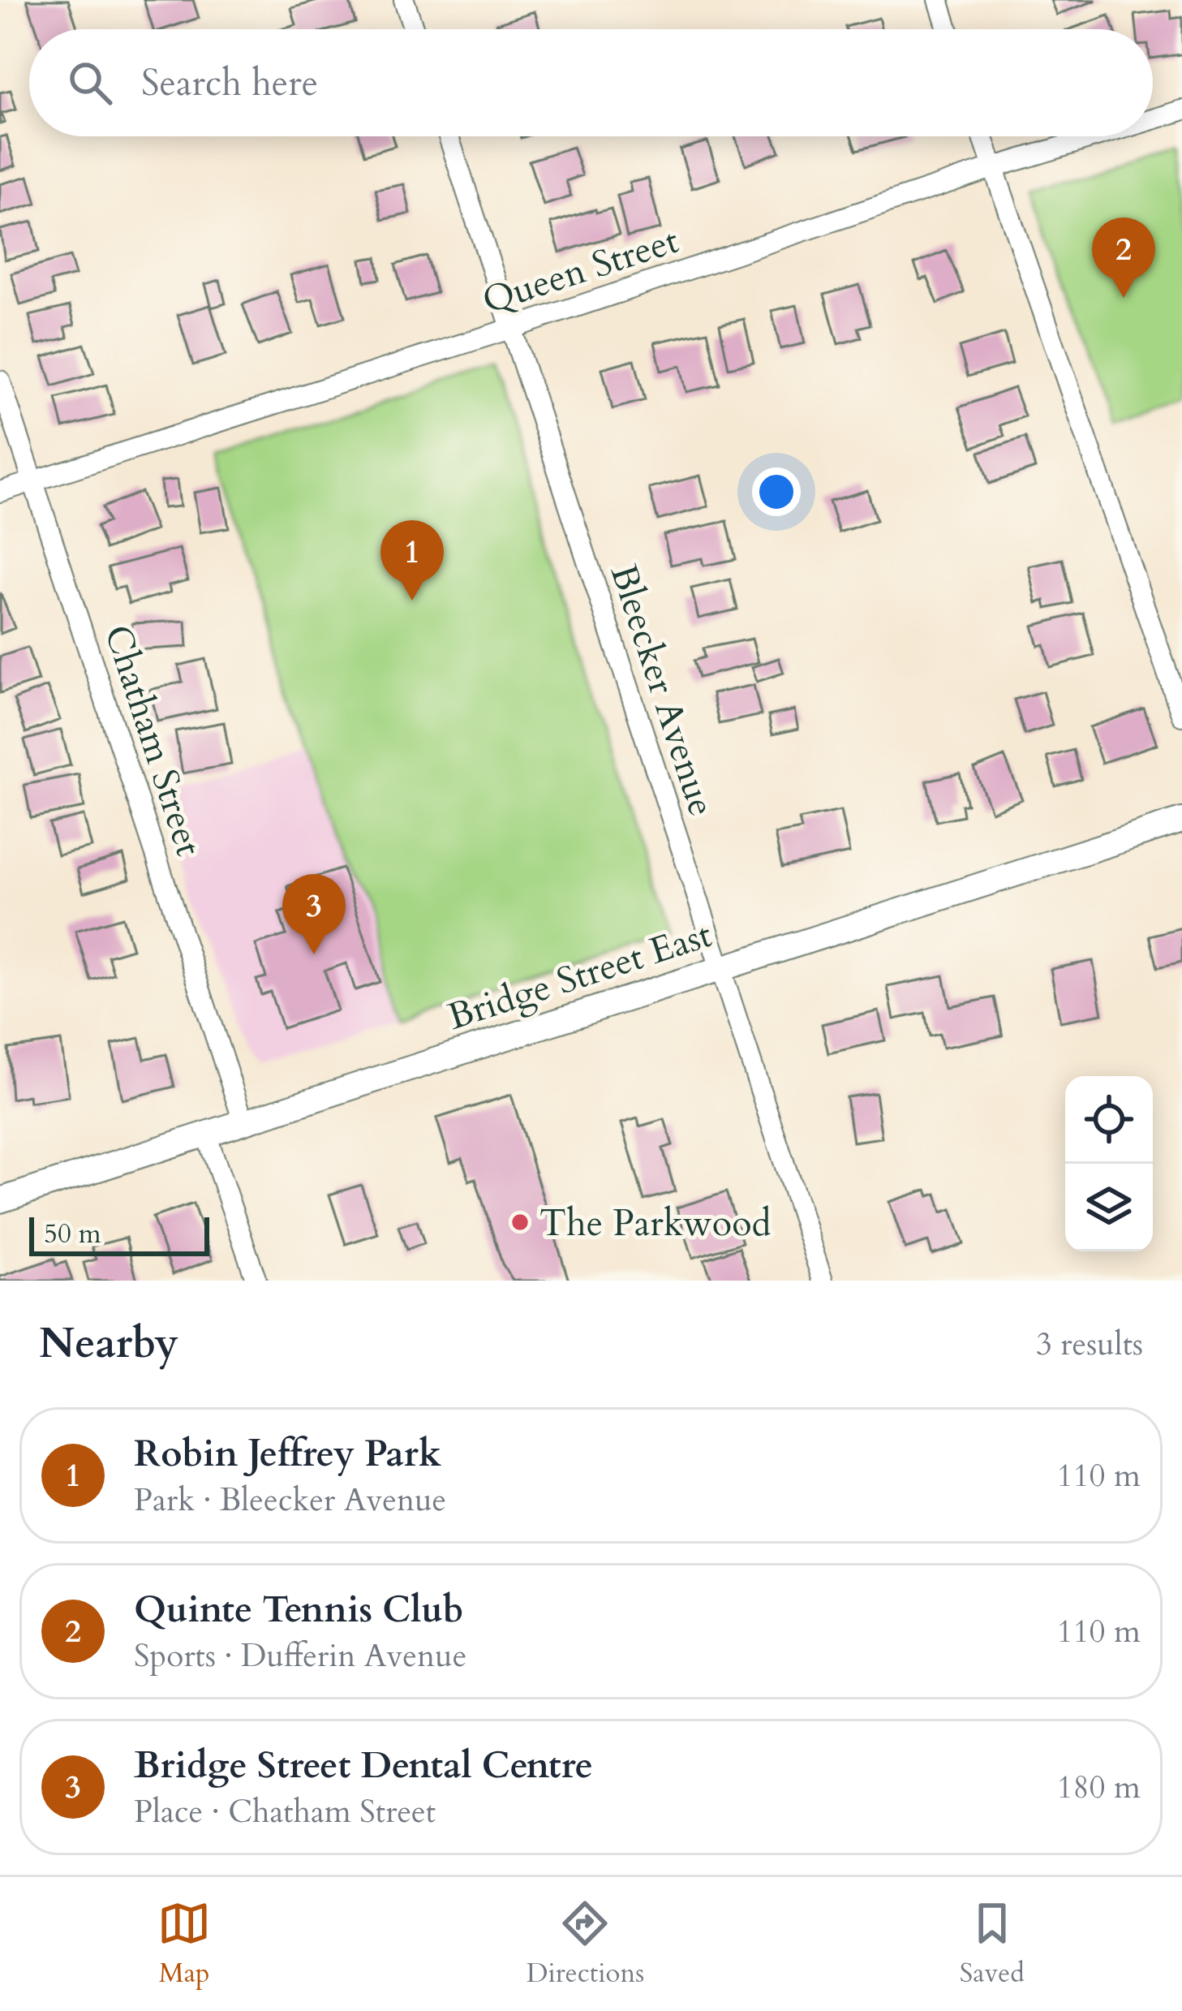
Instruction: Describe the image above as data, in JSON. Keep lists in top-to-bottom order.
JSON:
{
  "streets": {
    "street": [
      "Queen Street",
      "Bleecker Avenue",
      "Chatham Street",
      "Bridge Street East"
    ]
  },
  "crossings": [
    ["Queen Street", "Bleecker Avenue"],
    ["Queen Street", "Chatham Street"],
    ["Bleecker Avenue", "Bridge Street East"],
    ["Chatham Street", "Bridge Street East"]
  ],
  "places": ["The Parkwood"],
  "scale_bar": "50 m",
  "page": {
    "search": "Search here",
    "pins": ["2", "1", "3"],
    "scale": "50 m",
    "heading": ["Nearby", "3 results"],
    "list": [
      {
        "mark": "1",
        "name": "Robin Jeffrey Park",
        "note": "Park · Bleecker Avenue",
        "value": "110 m"
      },
      {
        "mark": "2",
        "name": "Quinte Tennis Club",
        "note": "Sports · Dufferin Avenue",
        "value": "110 m"
      },
      {
        "mark": "3",
        "name": "Bridge Street Dental Centre",
        "note": "Place · Chatham Street",
        "value": "180 m"
      }
    ],
    "nav": ["Map", "Directions", "Saved"]
  }
}
